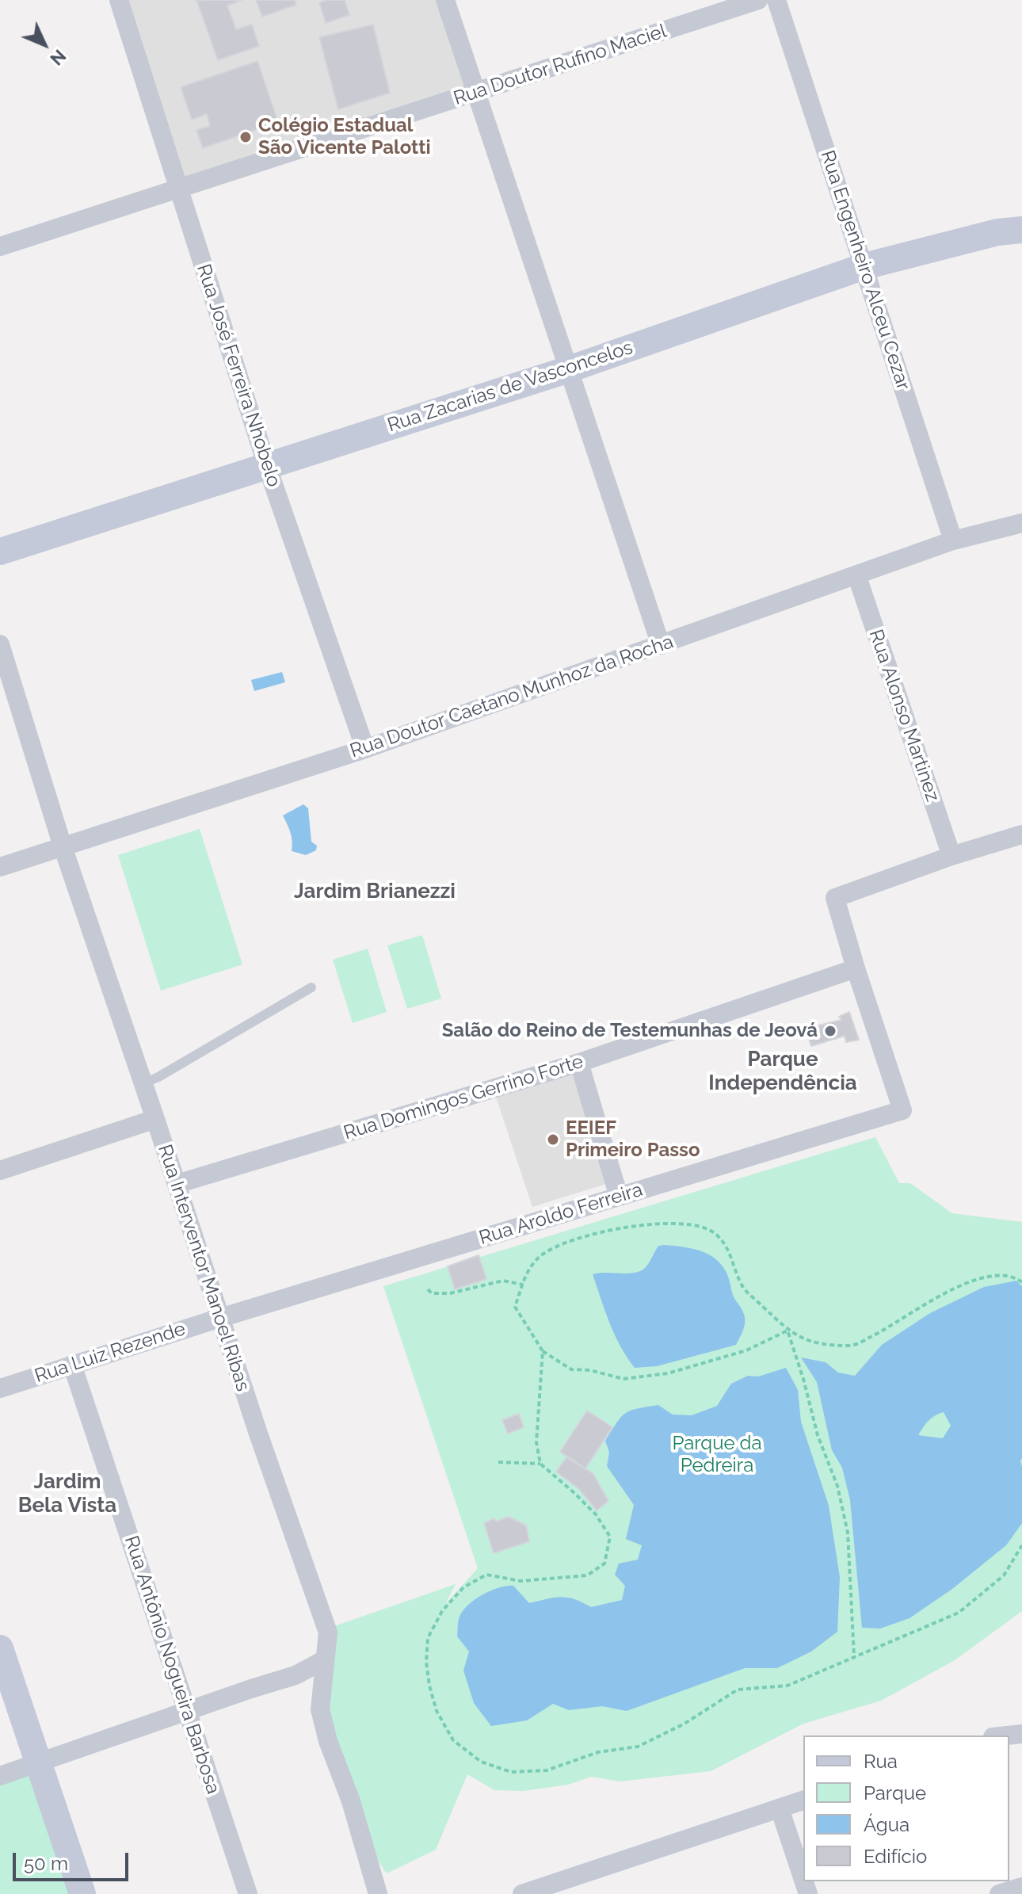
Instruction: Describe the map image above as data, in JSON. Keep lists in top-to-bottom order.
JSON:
{
  "streets": {
    "street": [
      "Rua Doutor Rufino Maciel",
      "Rua Engenheiro Alceu Cezar",
      "Rua José Ferreira Nhobelo",
      "Rua Zacarias de Vasconcelos",
      "Rua Doutor Caetano Munhoz da Rocha",
      "Rua Alonso Martinez",
      "Rua Domingos Gerrino Forte",
      "Rua Aroldo Ferreira",
      "Rua Interventor Manoel Ribas",
      "Rua Luiz Rezende",
      "Rua Antônio Nogueira Barbosa"
    ]
  },
  "crossings": [
    ["Rua Doutor Rufino Maciel", "Rua José Ferreira Nhobelo"],
    ["Rua Engenheiro Alceu Cezar", "Rua Zacarias de Vasconcelos"],
    ["Rua Engenheiro Alceu Cezar", "Rua Doutor Caetano Munhoz da Rocha"],
    ["Rua José Ferreira Nhobelo", "Rua Zacarias de Vasconcelos"],
    ["Rua José Ferreira Nhobelo", "Rua Doutor Caetano Munhoz da Rocha"],
    ["Rua Doutor Caetano Munhoz da Rocha", "Rua Alonso Martinez"],
    ["Rua Doutor Caetano Munhoz da Rocha", "Rua Interventor Manoel Ribas"],
    ["Rua Domingos Gerrino Forte", "Rua Aroldo Ferreira"],
    ["Rua Domingos Gerrino Forte", "Rua Interventor Manoel Ribas"],
    ["Rua Aroldo Ferreira", "Rua Interventor Manoel Ribas"],
    ["Rua Aroldo Ferreira", "Rua Luiz Rezende"],
    ["Rua Interventor Manoel Ribas", "Rua Luiz Rezende"],
    ["Rua Luiz Rezende", "Rua Antônio Nogueira Barbosa"]
  ],
  "districts": ["Jardim Brianezzi", "Parque Independência", "Jardim Bela Vista"],
  "parks": ["Parque da Pedreira"],
  "places": ["Colégio Estadual São Vicente Palotti", "Salão do Reino de Testemunhas de Jeová", "EEIEF Primeiro Passo"],
  "legend": [
    "Rua",
    "Parque",
    "Água",
    "Edifício"
  ],
  "scale_bar": "50 m",
  "north": "bottom right"
}
